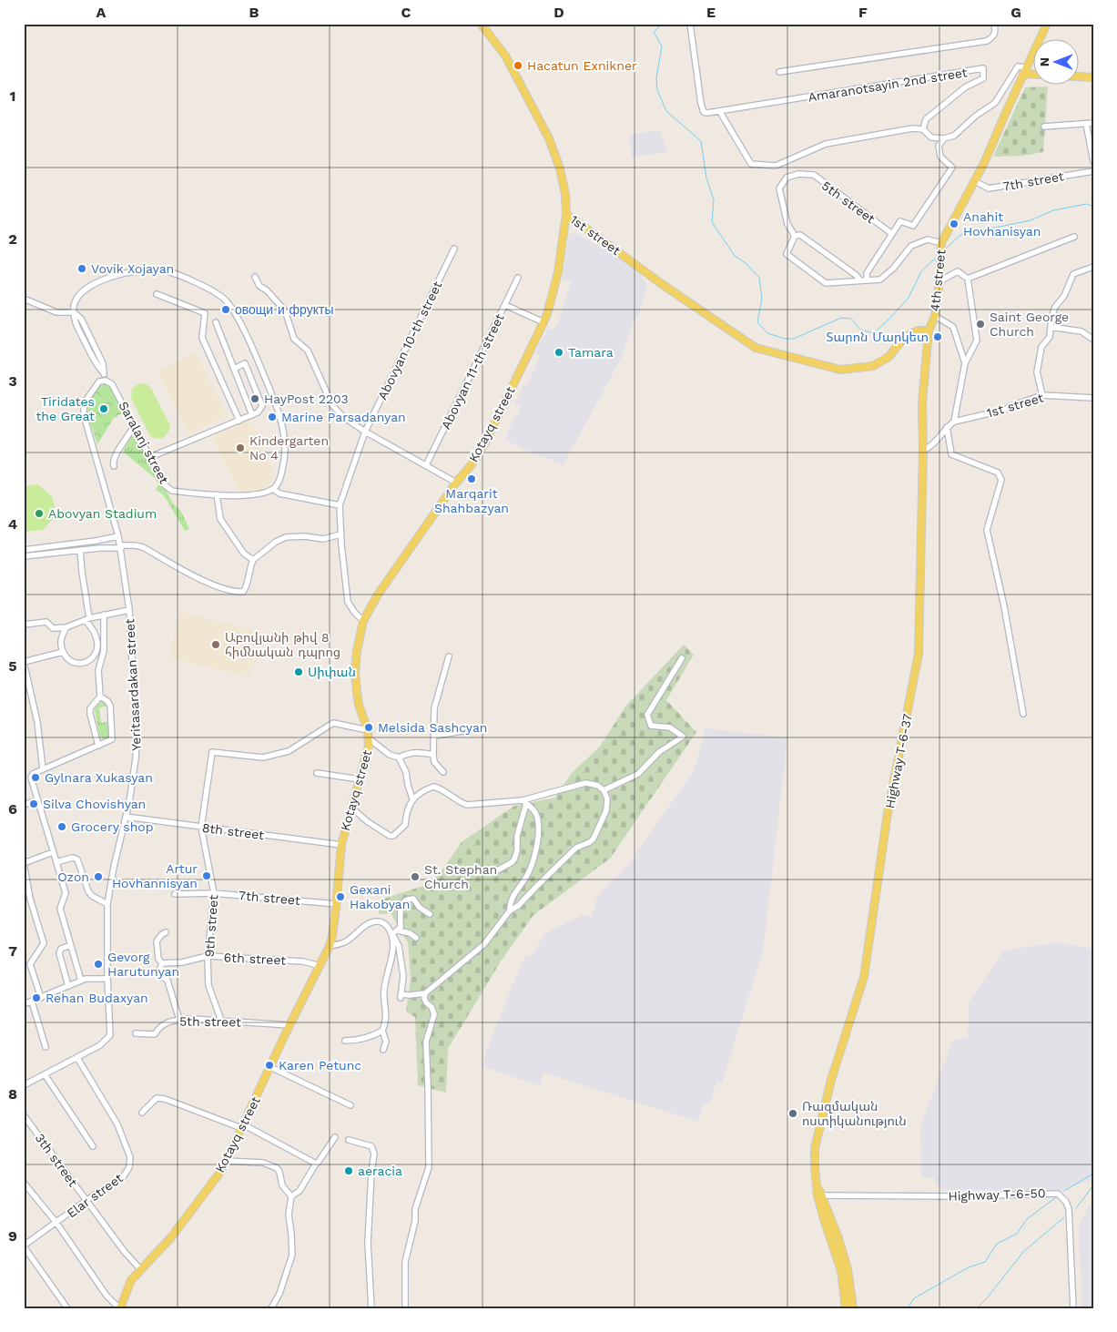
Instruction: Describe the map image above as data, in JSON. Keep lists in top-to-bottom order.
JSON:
{
  "streets": {
    "main road": [
      "1st street",
      "4th street",
      "Kotayq street",
      "Highway T-6-37"
    ],
    "street": [
      "Amaranotsayin 2nd street",
      "7th street",
      "5th street",
      "Abovyan 10-th street",
      "Abovyan 11-th street",
      "Saralanj street",
      "Yeritasardakan street",
      "8th street",
      "9th street",
      "6th street",
      "3th street",
      "Highway T-6-50",
      "Elar street"
    ]
  },
  "crossings": [
    ["7th street", "4th street"],
    ["7th street", "Kotayq street"],
    ["7th street", "9th street"],
    ["5th street", "Kotayq street"],
    ["5th street", "9th street"],
    ["1st street", "4th street"],
    ["1st street", "Kotayq street"],
    ["1st street", "Highway T-6-37"],
    ["4th street", "Highway T-6-37"],
    ["Kotayq street", "8th street"],
    ["Kotayq street", "9th street"],
    ["Kotayq street", "6th street"],
    ["Kotayq street", "3th street"],
    ["Saralanj street", "Yeritasardakan street"],
    ["Yeritasardakan street", "8th street"],
    ["Yeritasardakan street", "Elar street"],
    ["Highway T-6-37", "Highway T-6-50"],
    ["8th street", "9th street"],
    ["9th street", "6th street"],
    ["3th street", "Elar street"]
  ],
  "places": [
    "Hacatun Exnikner",
    "Anahit Hovhanisyan",
    "Vovik Xojayan",
    "овощи и фрукты",
    "Saint George Church",
    "Տարոն Մարկետ",
    "Tamara",
    "HayPost 2203",
    "Tiridates the Great",
    "Marine Parsadanyan",
    "Kindergarten No 4",
    "Marqarit Shahbazyan",
    "Abovyan Stadium",
    "Աբովյանի թիվ 8 հիմնական դպրոց",
    "Սիփան",
    "Melsida Sashcyan",
    "Gylnara Xukasyan",
    "Silva Chovishyan",
    "Grocery shop",
    "Artur Hovhannisyan",
    "Ozon",
    "St. Stephan Church",
    "Gexani Hakobyan",
    "Gevorg Harutunyan",
    "Rehan Budaxyan",
    "Karen Petunc",
    "Ռազմական ոստիկանություն",
    "aeracia"
  ],
  "north": "left",
  "grid": {
    "columns": [
      "A",
      "B",
      "C",
      "D",
      "E",
      "F",
      "G"
    ],
    "rows": [
      "1",
      "2",
      "3",
      "4",
      "5",
      "6",
      "7",
      "8",
      "9"
    ]
  }
}
